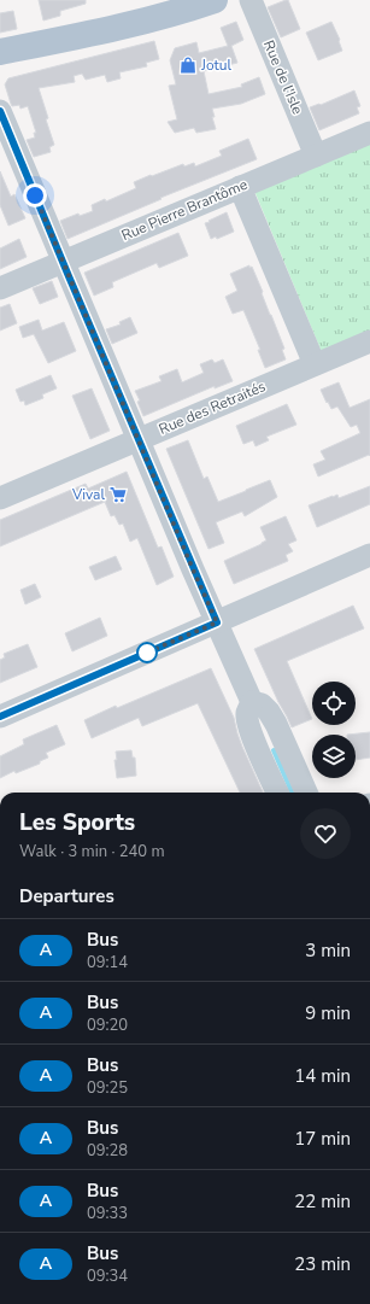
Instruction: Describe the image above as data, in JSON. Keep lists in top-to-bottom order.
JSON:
{
  "streets": {
    "street": ["Rue de l'Isle", "Rue Pierre Brantôme", "Rue des Retraités"]
  },
  "crossings": [
    ["Rue de l'Isle", "Rue Pierre Brantôme"]
  ],
  "places": {
    "shop": ["Jotul"],
    "supermarket": ["Vival"]
  },
  "lines": ["bus line A"],
  "page": {
    "heading": [
      ["Les Sports", "Walk · 3 min · 240 m"],
      "Departures"
    ],
    "list": [
      {
        "mark": "A",
        "name": "Bus",
        "note": "09:14",
        "value": "3 min"
      },
      {
        "mark": "A",
        "name": "Bus",
        "note": "09:20",
        "value": "9 min"
      },
      {
        "mark": "A",
        "name": "Bus",
        "note": "09:25",
        "value": "14 min"
      },
      {
        "mark": "A",
        "name": "Bus",
        "note": "09:28",
        "value": "17 min"
      },
      {
        "mark": "A",
        "name": "Bus",
        "note": "09:33",
        "value": "22 min"
      },
      {
        "mark": "A",
        "name": "Bus",
        "note": "09:34",
        "value": "23 min"
      }
    ]
  }
}
